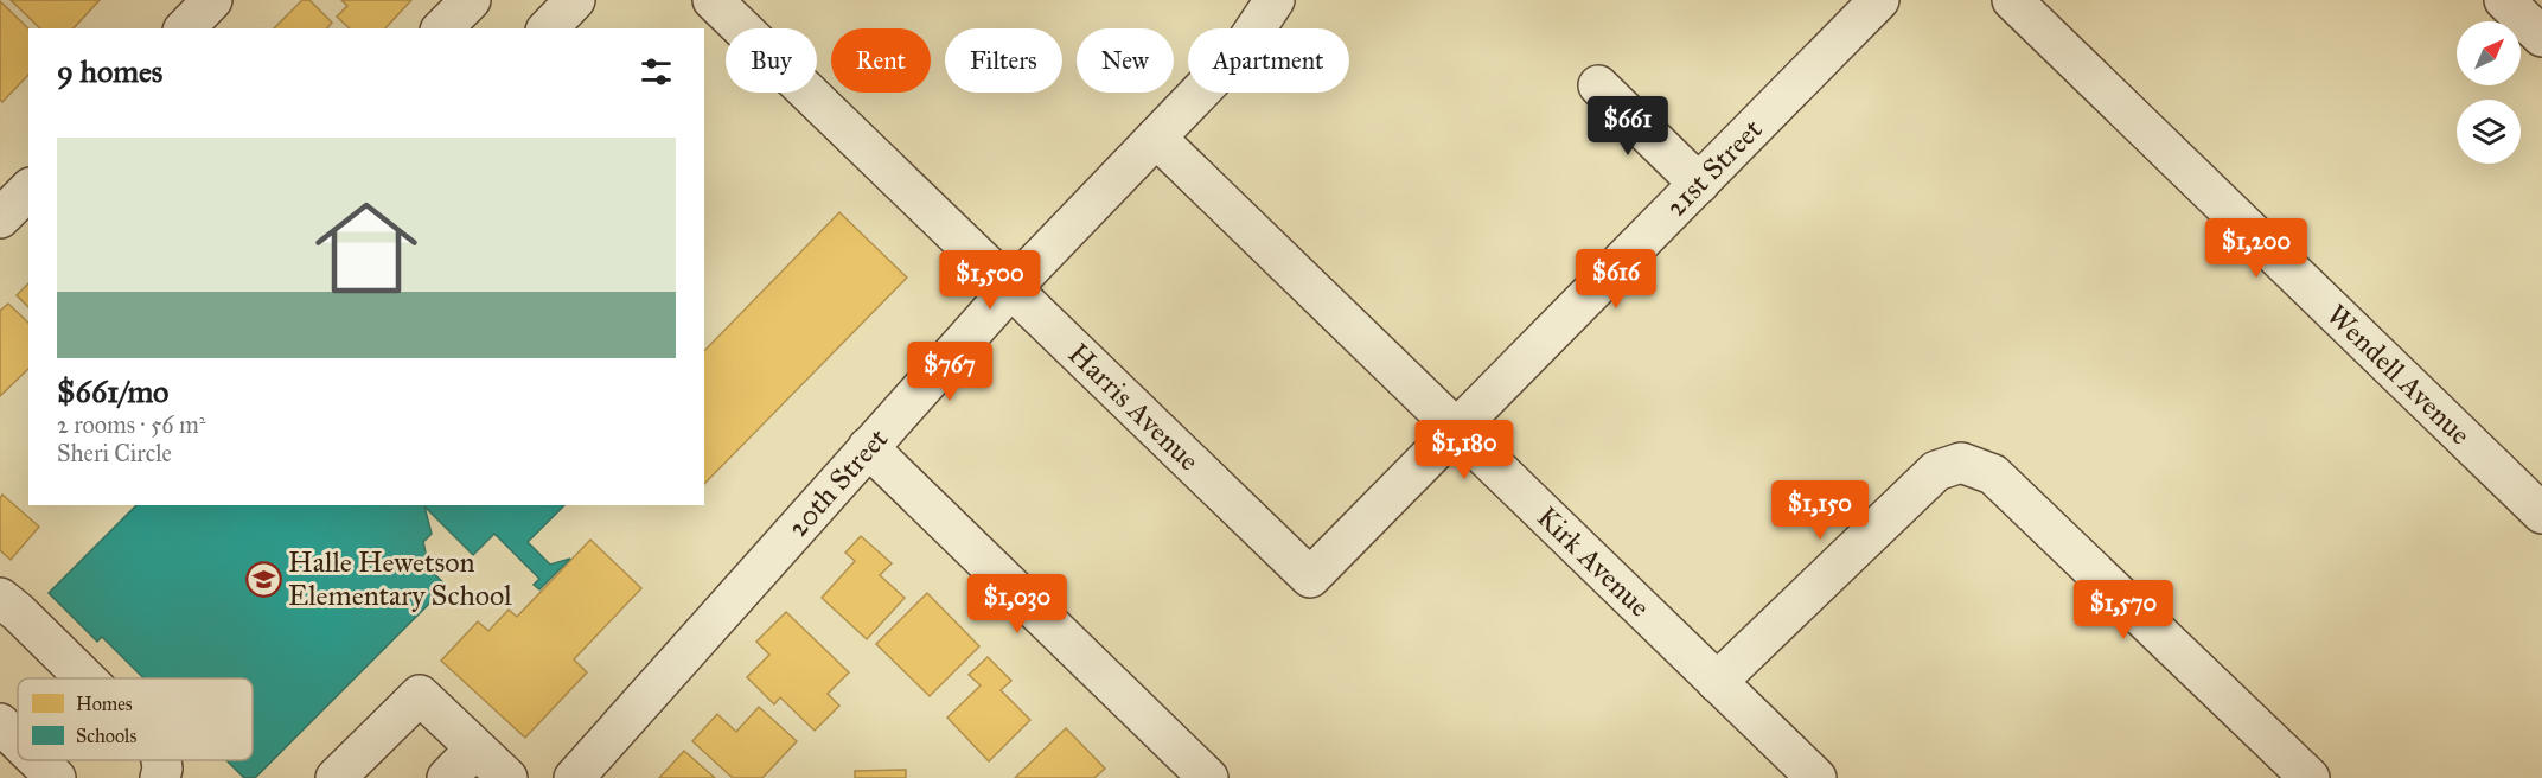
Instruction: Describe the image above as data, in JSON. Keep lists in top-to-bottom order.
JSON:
{
  "streets": {
    "street": [
      "21st Street",
      "Wendell Avenue",
      "Harris Avenue",
      "20th Street",
      "Kirk Avenue"
    ]
  },
  "crossings": [
    ["21st Street", "Harris Avenue"],
    ["21st Street", "Kirk Avenue"],
    ["Harris Avenue", "20th Street"],
    ["20th Street", "Kirk Avenue"]
  ],
  "places": {
    "school or university": ["Halle Hewetson Elementary School"]
  },
  "legend": ["Homes", "Schools"],
  "north": "top right",
  "page": {
    "chip": [
      "Buy",
      "Rent",
      "Filters",
      "New",
      "Apartment"
    ],
    "heading": "9 homes",
    "price": [
      "$661",
      "$1,200",
      "$616",
      "$1,500",
      "$767",
      "$1,180",
      "$1,150",
      "$1,030",
      "$1,570"
    ],
    "list": [
      {
        "name": "$661/mo",
        "note": "2 rooms · 56 m² · Sheri Circle"
      }
    ]
  }
}
